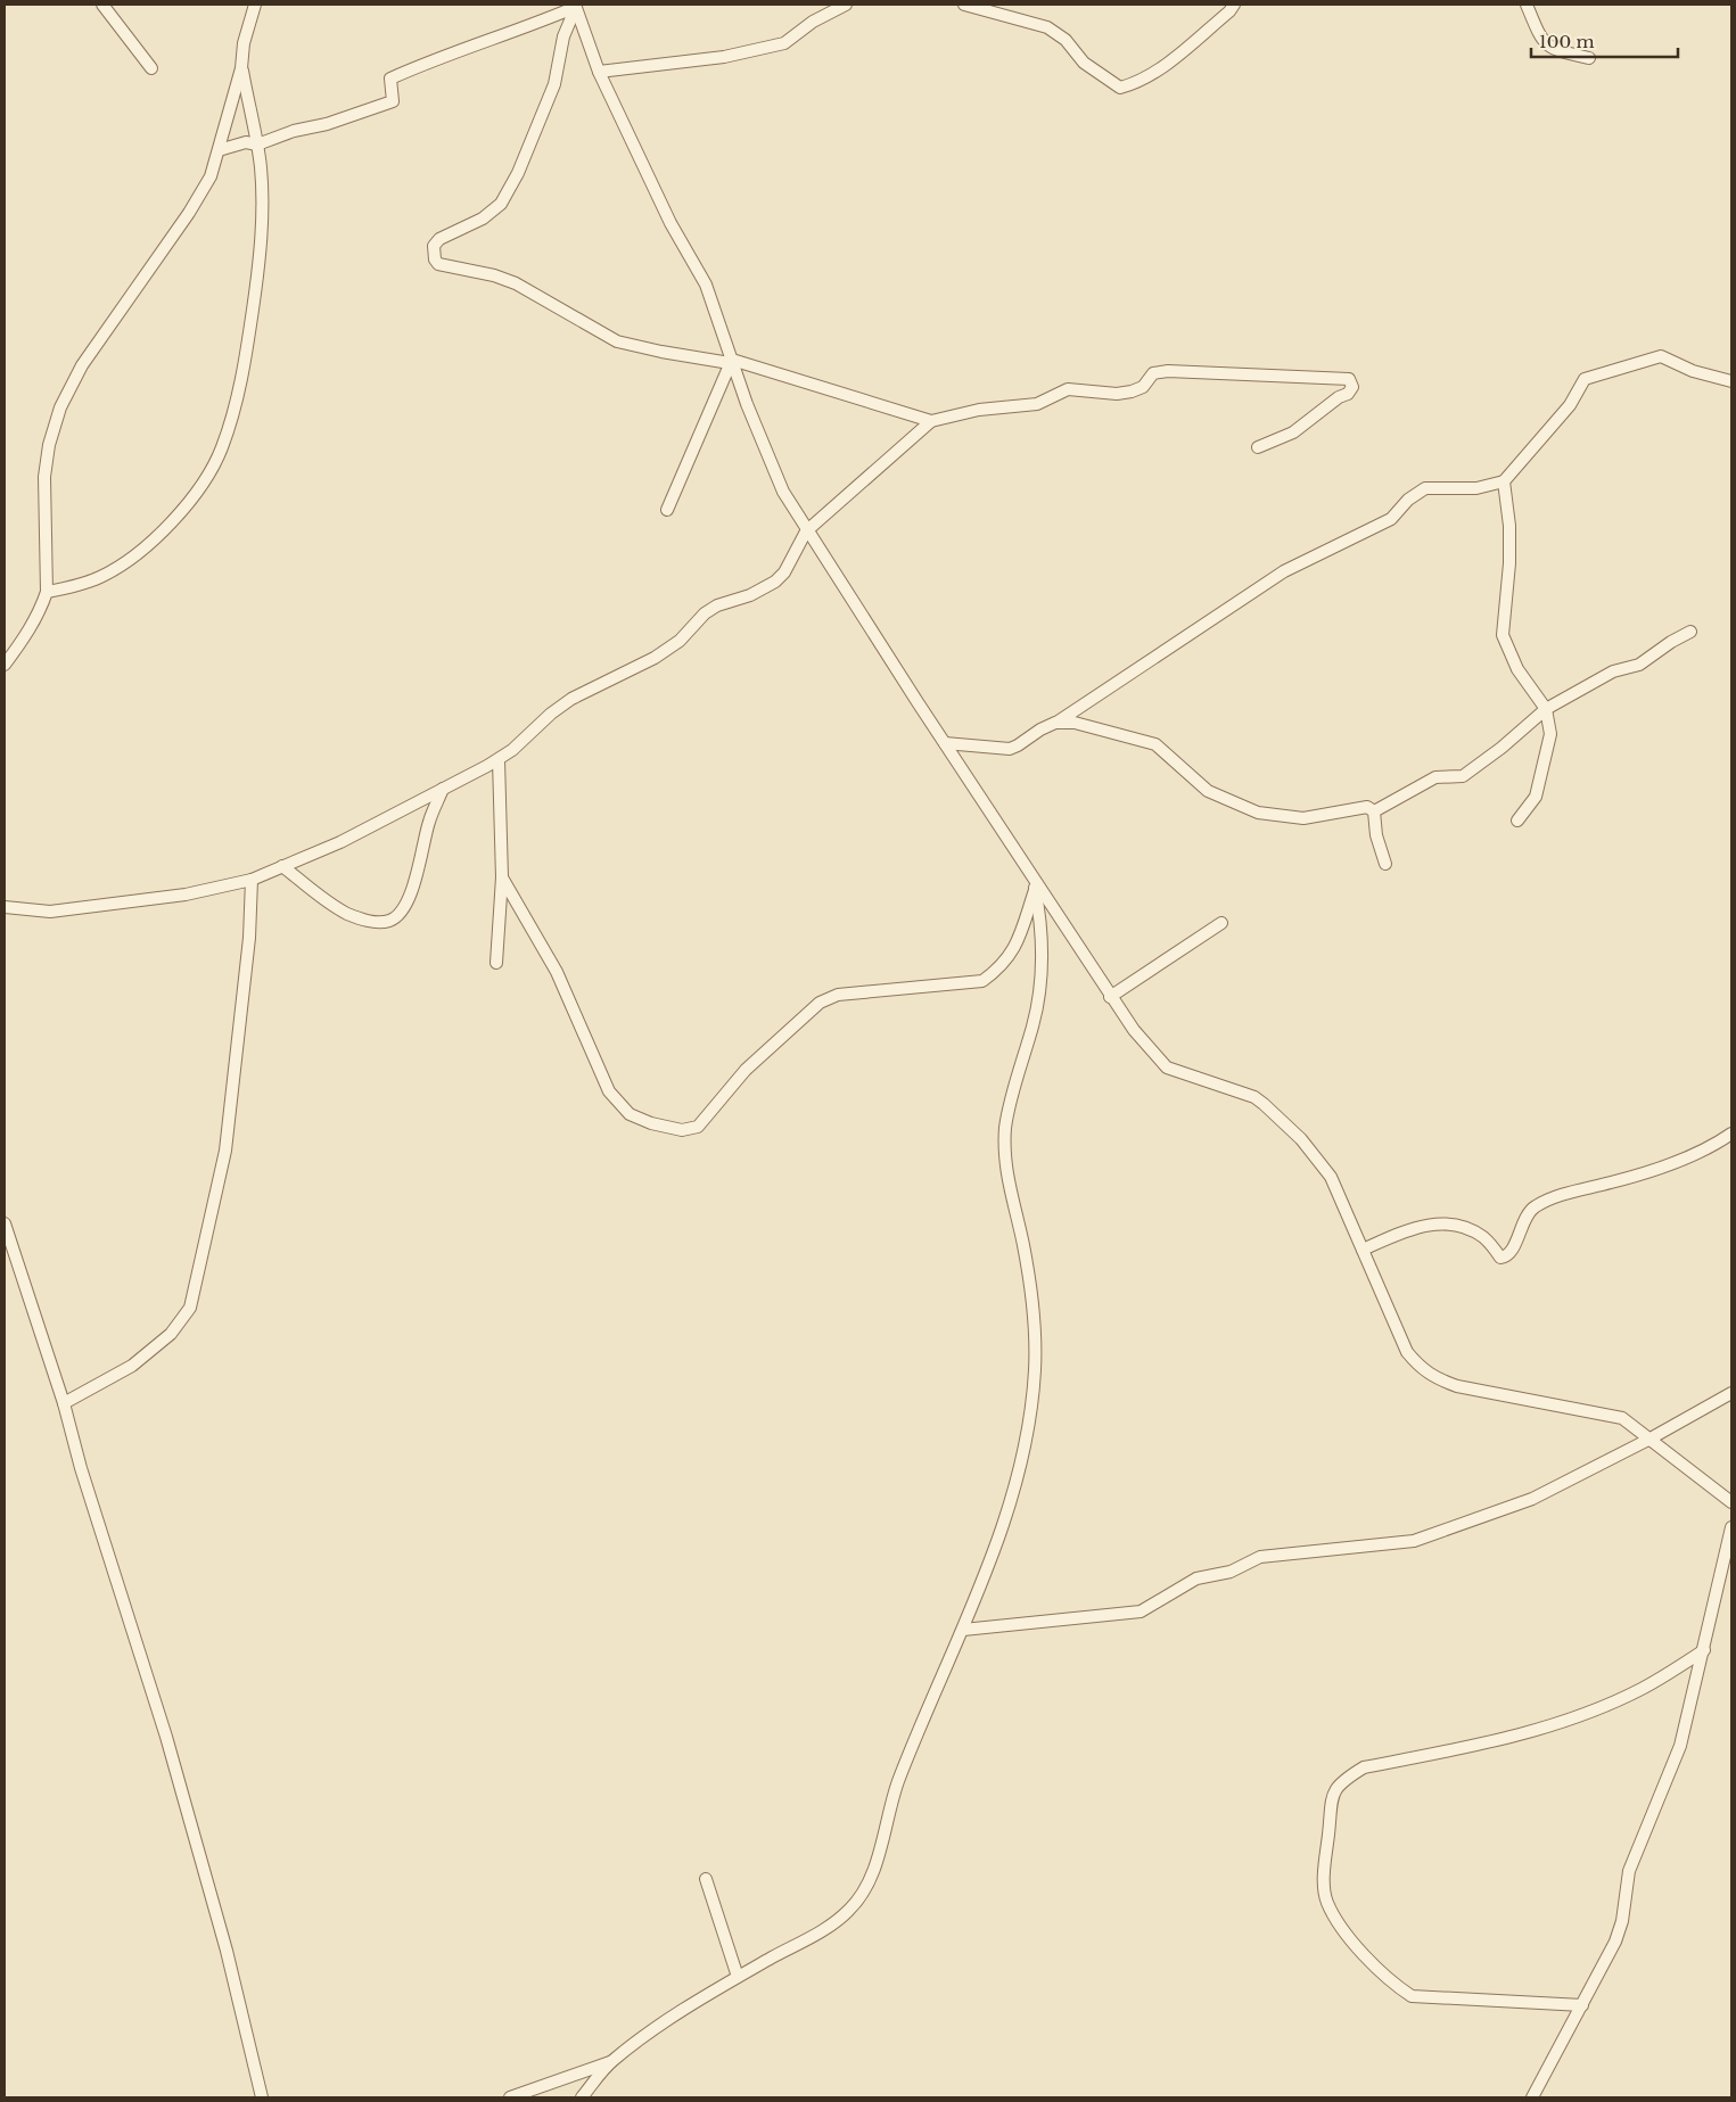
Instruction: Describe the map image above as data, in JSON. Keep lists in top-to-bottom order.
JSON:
{
  "scale_bar": "100 m"
}
